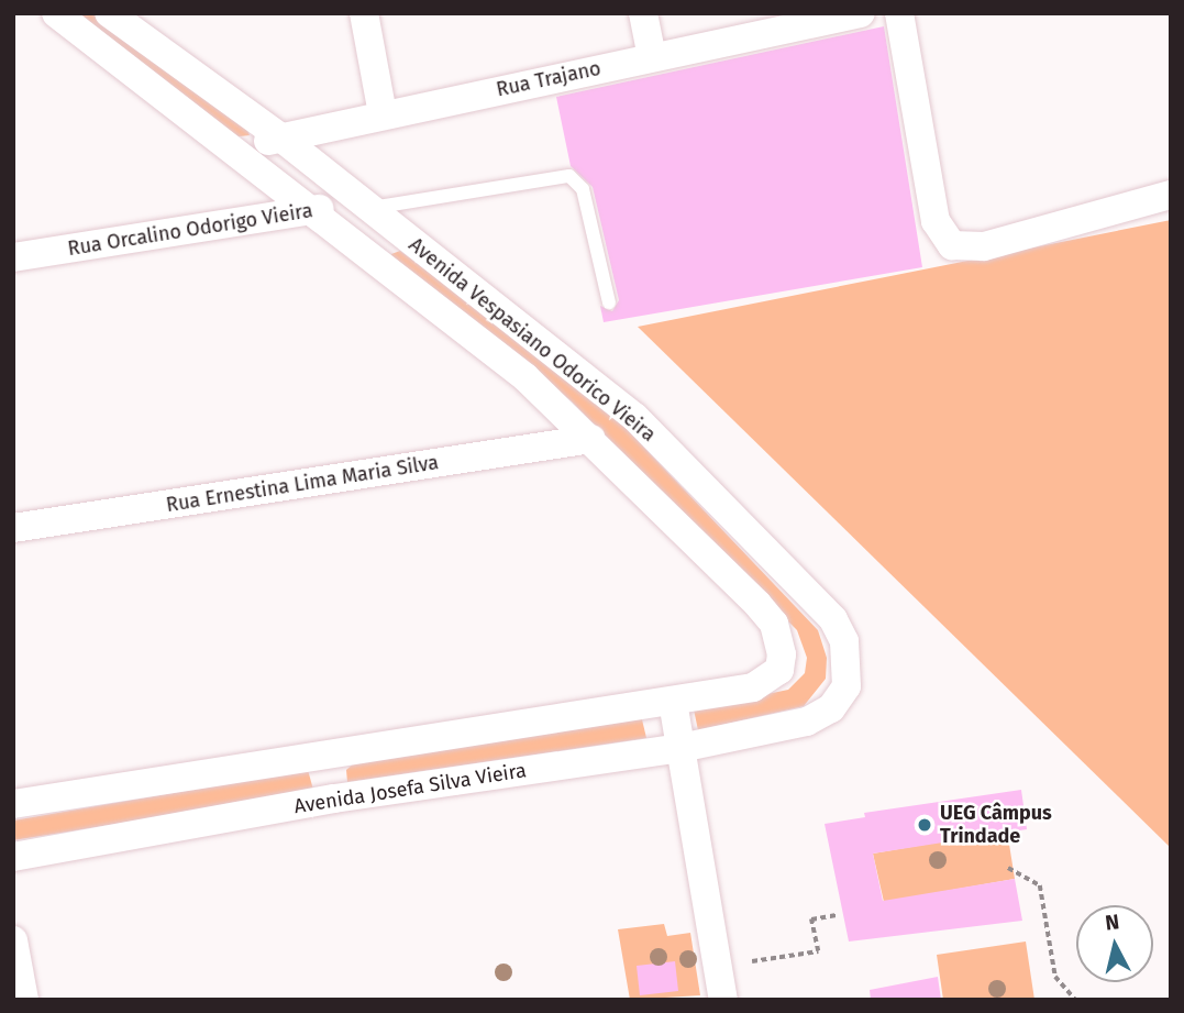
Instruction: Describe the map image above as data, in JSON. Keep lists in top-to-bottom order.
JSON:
{
  "streets": {
    "street": [
      "Rua Trajano",
      "Rua Orcalino Odorigo Vieira",
      "Avenida Vespasiano Odorico Vieira",
      "Rua Ernestina Lima Maria Silva",
      "Avenida Josefa Silva Vieira"
    ]
  },
  "crossings": [
    ["Rua Trajano", "Avenida Vespasiano Odorico Vieira"],
    ["Rua Orcalino Odorigo Vieira", "Avenida Vespasiano Odorico Vieira"],
    ["Avenida Vespasiano Odorico Vieira", "Rua Ernestina Lima Maria Silva"],
    ["Avenida Vespasiano Odorico Vieira", "Avenida Josefa Silva Vieira"]
  ],
  "places": ["UEG Câmpus Trindade"],
  "north": "top"
}
